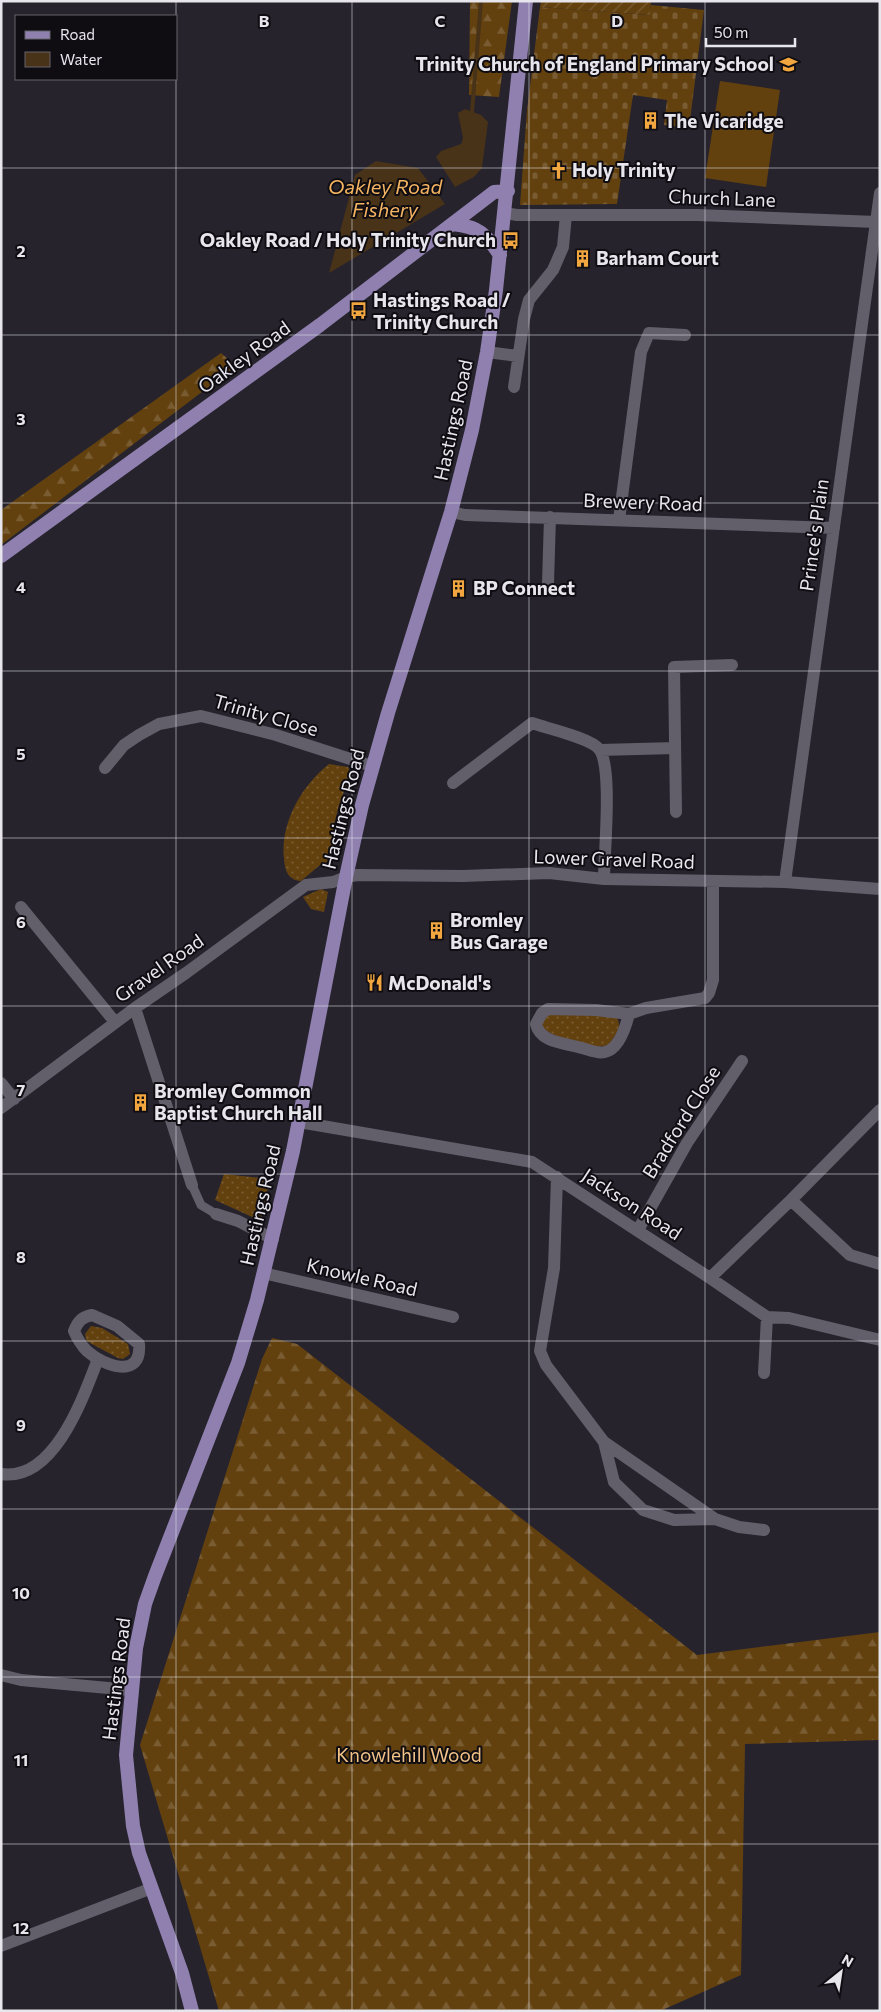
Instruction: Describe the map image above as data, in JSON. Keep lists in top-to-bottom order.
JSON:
{
  "streets": {
    "main road": ["Oakley Road", "Hastings Road"],
    "street": [
      "Church Lane",
      "Brewery Road",
      "Prince's Plain",
      "Trinity Close",
      "Lower Gravel Road",
      "Gravel Road",
      "Bradford Close",
      "Jackson Road",
      "Knowle Road"
    ]
  },
  "crossings": [
    ["Church Lane", "Hastings Road"],
    ["Church Lane", "Prince's Plain"],
    ["Oakley Road", "Hastings Road"],
    ["Hastings Road", "Brewery Road"],
    ["Hastings Road", "Trinity Close"],
    ["Hastings Road", "Lower Gravel Road"],
    ["Hastings Road", "Gravel Road"],
    ["Hastings Road", "Jackson Road"],
    ["Hastings Road", "Knowle Road"],
    ["Brewery Road", "Prince's Plain"],
    ["Prince's Plain", "Lower Gravel Road"],
    ["Lower Gravel Road", "Gravel Road"],
    ["Bradford Close", "Jackson Road"]
  ],
  "water": ["Oakley Road Fishery"],
  "parks": ["Knowlehill Wood"],
  "places": {
    "school or university": ["Trinity Church of England Primary School"],
    "building": [
      "The Vicaridge",
      "Barham Court",
      "BP Connect",
      "Bromley Bus Garage",
      "Bromley Common Baptist Church Hall"
    ],
    "church": ["Holy Trinity"],
    "bus stop": ["Oakley Road / Holy Trinity Church", "Hastings Road / Trinity Church"],
    "restaurant": ["McDonald's"]
  },
  "legend": ["Road", "Water"],
  "scale_bar": "50 m",
  "north": "top right",
  "grid": {
    "columns": ["B", "C", "D"],
    "rows": [
      "2",
      "3",
      "4",
      "5",
      "6",
      "7",
      "8",
      "9",
      "10",
      "11",
      "12"
    ]
  }
}
